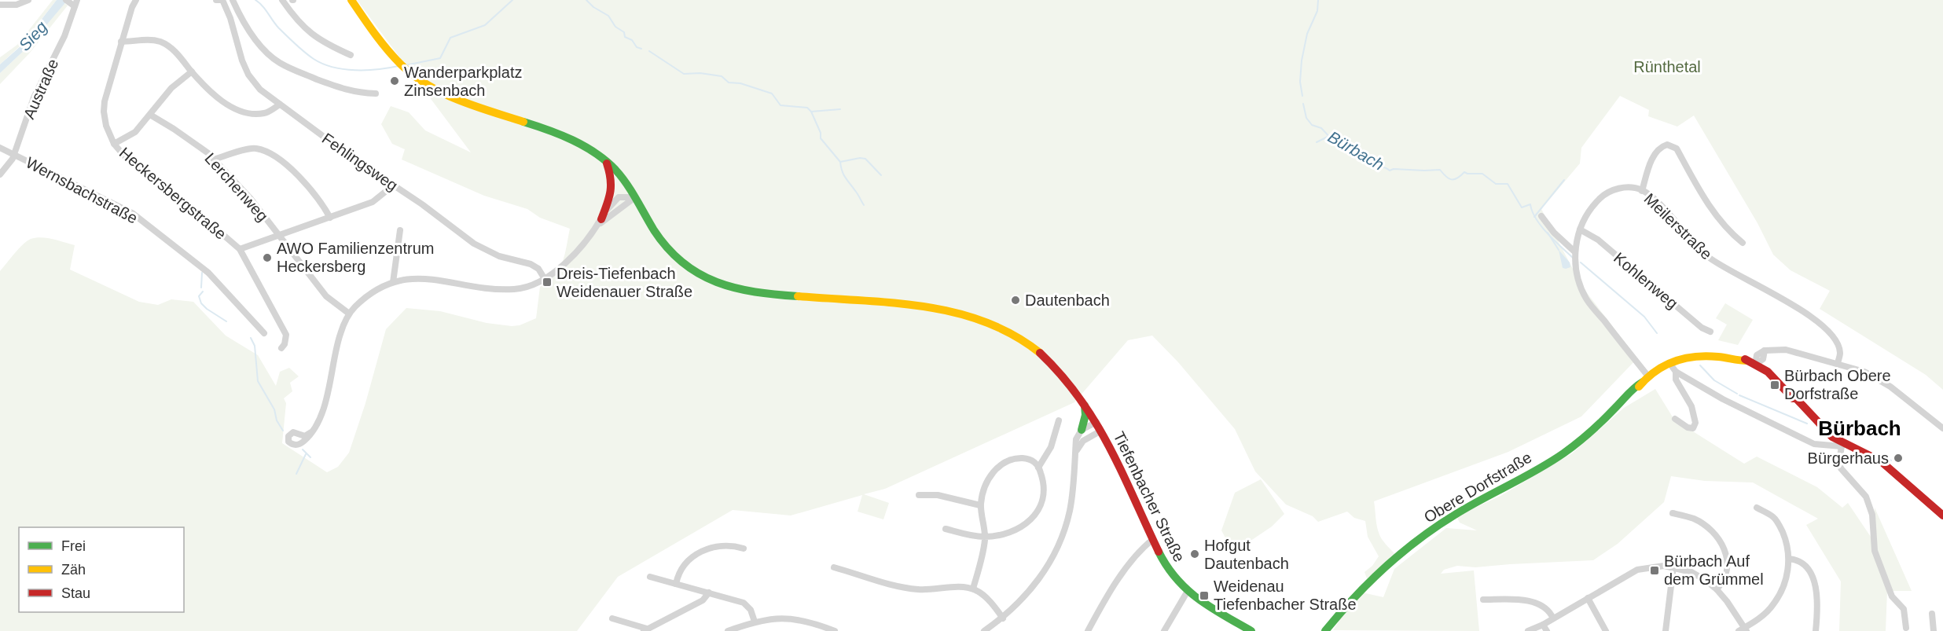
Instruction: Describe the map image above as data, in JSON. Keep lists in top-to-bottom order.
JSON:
{
  "streets": {
    "street": [
      "Austraße",
      "Fehlingsweg",
      "Lerchenweg",
      "Wernsbachstraße",
      "Heckersbergstraße",
      "Meilerstraße",
      "Kohlenweg",
      "Obere Dorfstraße",
      "Tiefenbacher Straße"
    ]
  },
  "crossings": [
    ["Austraße", "Wernsbachstraße"],
    ["Meilerstraße", "Kohlenweg"],
    ["Meilerstraße", "Obere Dorfstraße"]
  ],
  "districts": ["Bürbach"],
  "water": ["Sieg", "Bürbach"],
  "parks": ["Rünthetal"],
  "places": {
    "other": [
      "Wanderparkplatz Zinsenbach",
      "AWO Familienzentrum Heckersberg",
      "Dautenbach",
      "Bürgerhaus",
      "Hofgut Dautenbach"
    ],
    "transit": [
      "Dreis-Tiefenbach Weidenauer Straße",
      "Bürbach Obere Dorfstraße",
      "Bürbach Auf dem Grümmel",
      "Weidenau Tiefenbacher Straße"
    ]
  },
  "legend": ["Frei", "Zäh", "Stau"]
}
